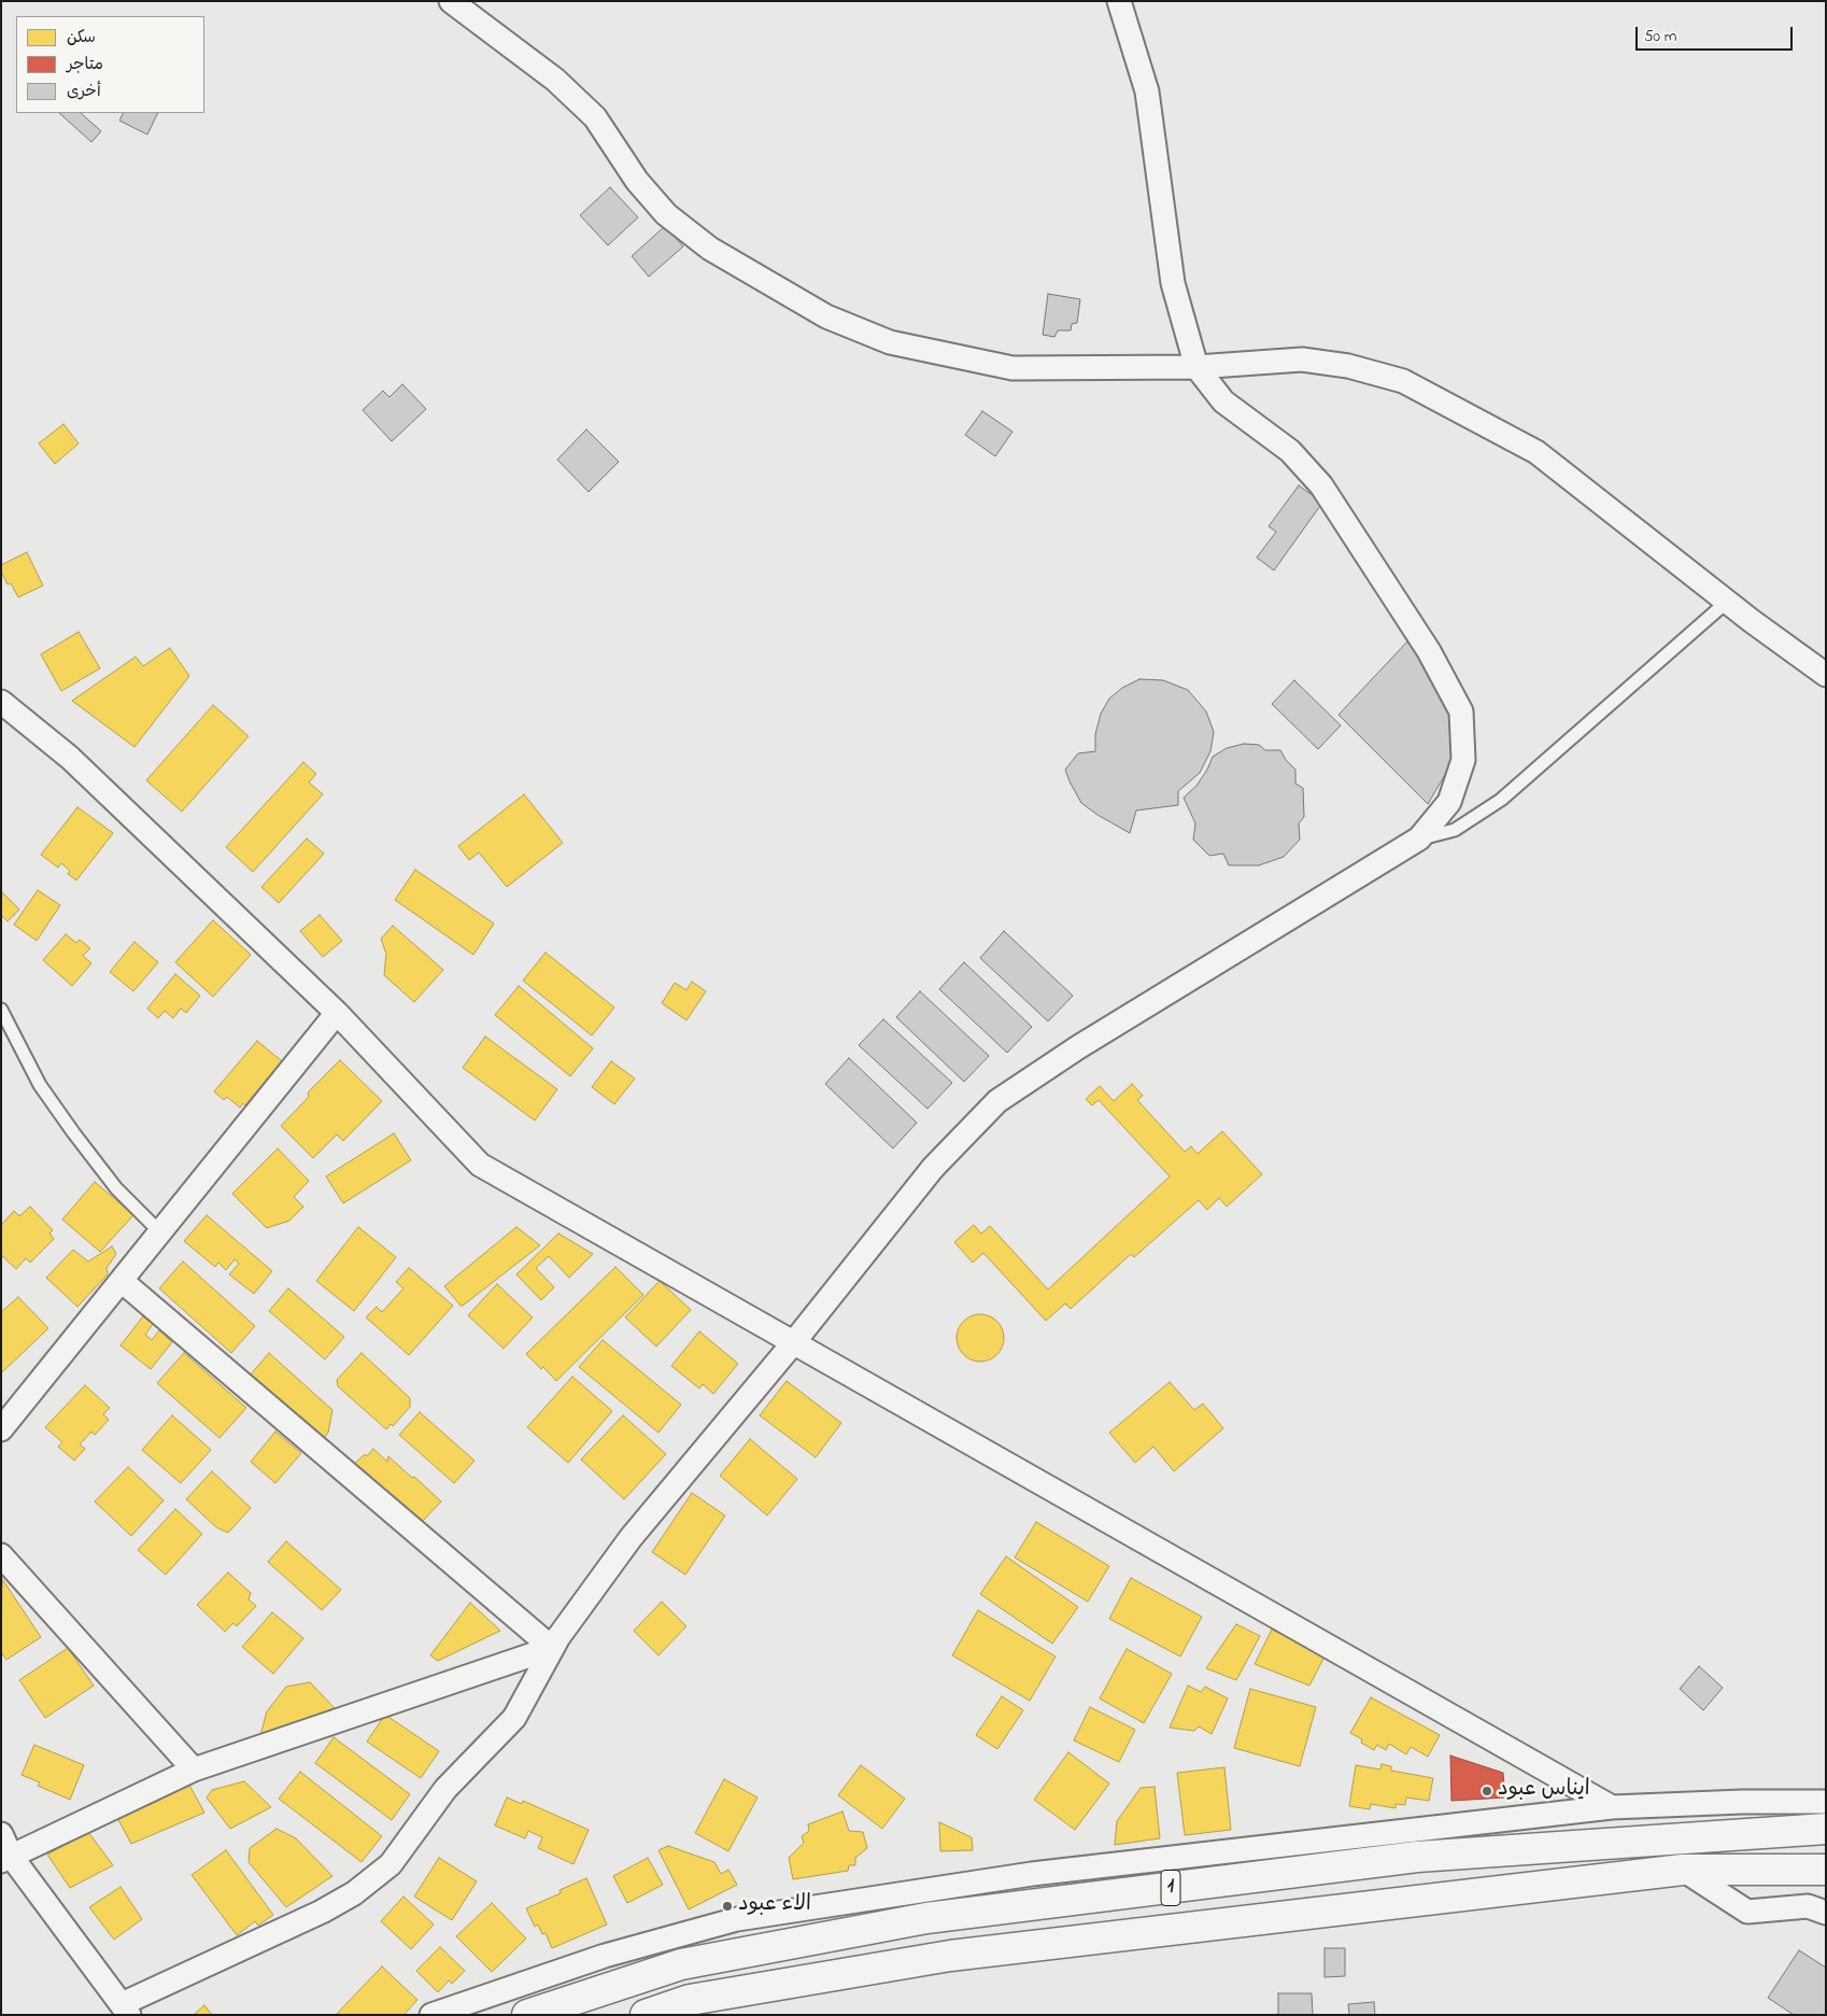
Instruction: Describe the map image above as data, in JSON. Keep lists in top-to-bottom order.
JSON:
{
  "streets": {
    "main road": ["1"]
  },
  "places": ["ايناس عبود", "الاء عبود"],
  "legend": ["سكن", "متاجر", "أخرى"],
  "scale_bar": "50 m"
}
